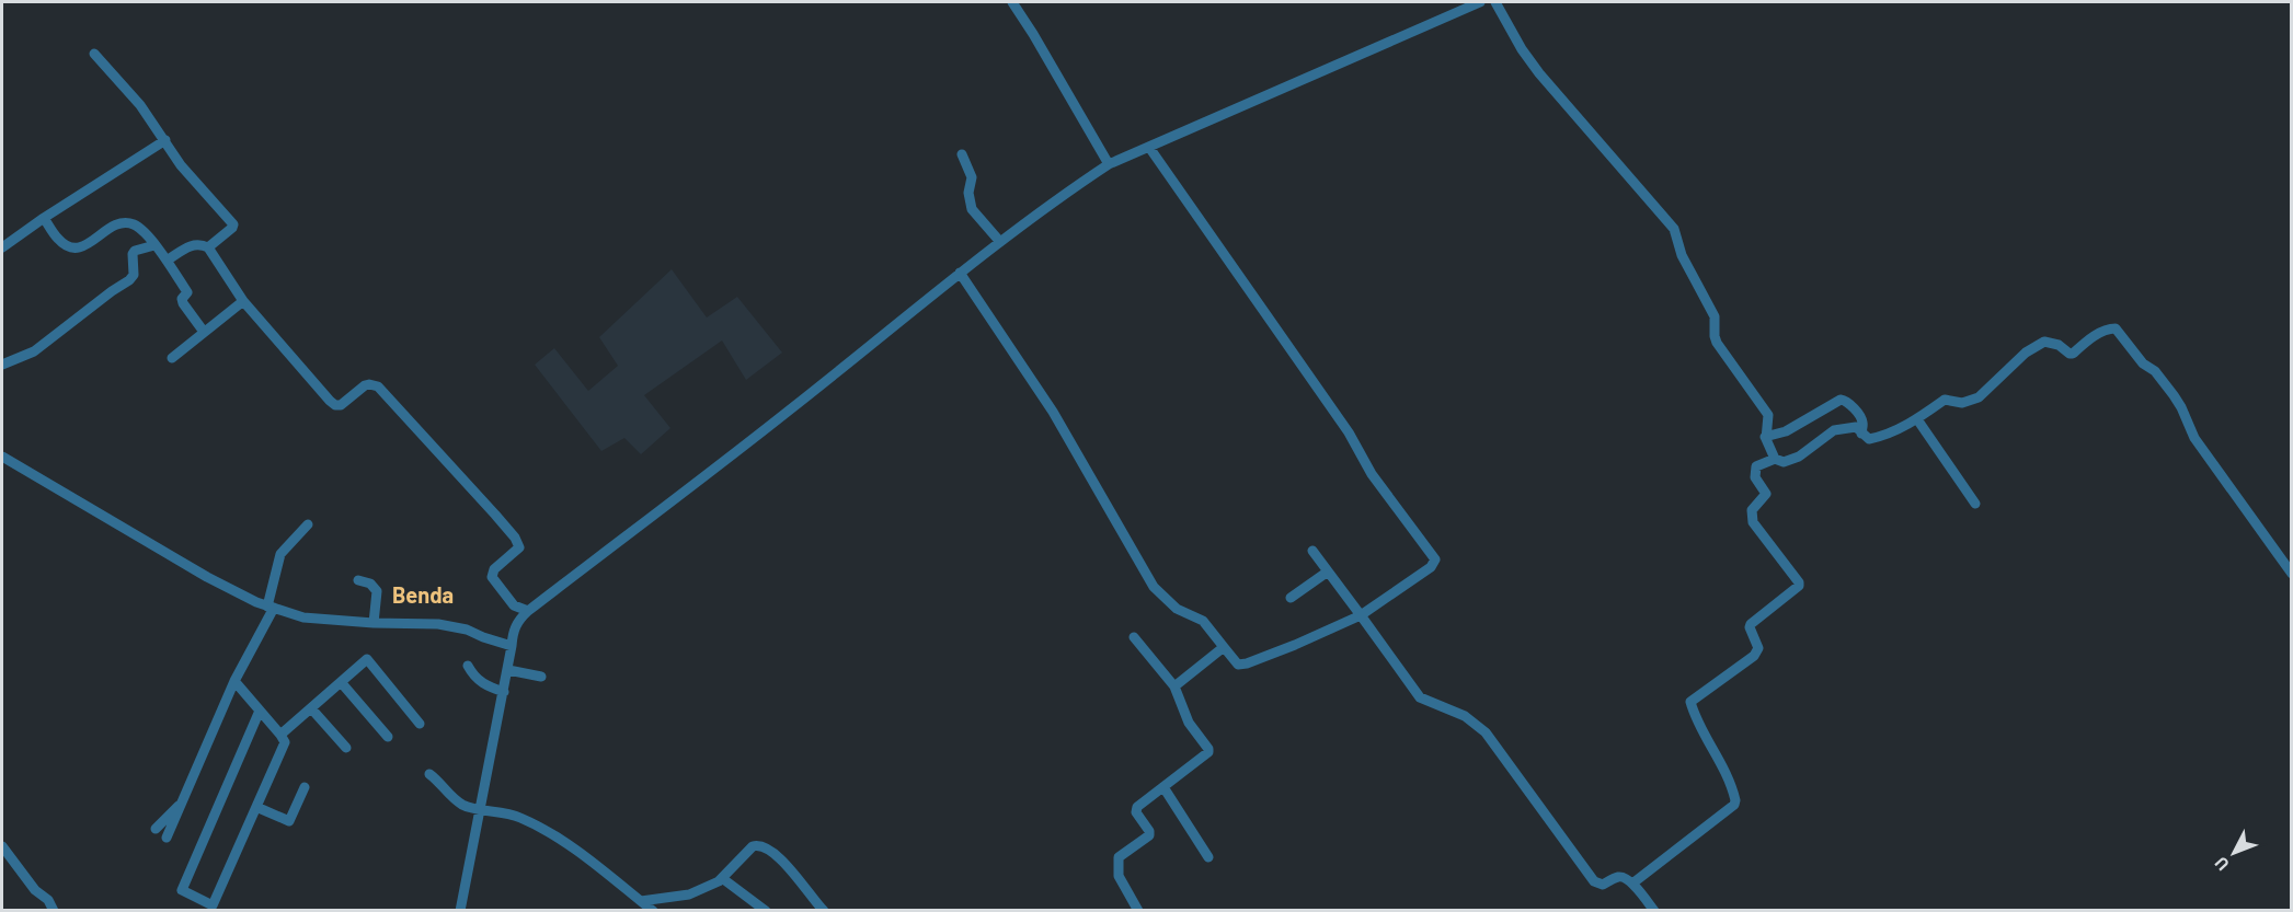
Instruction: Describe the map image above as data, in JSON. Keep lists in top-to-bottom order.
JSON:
{
  "districts": ["Benda"],
  "north": "bottom left"
}
